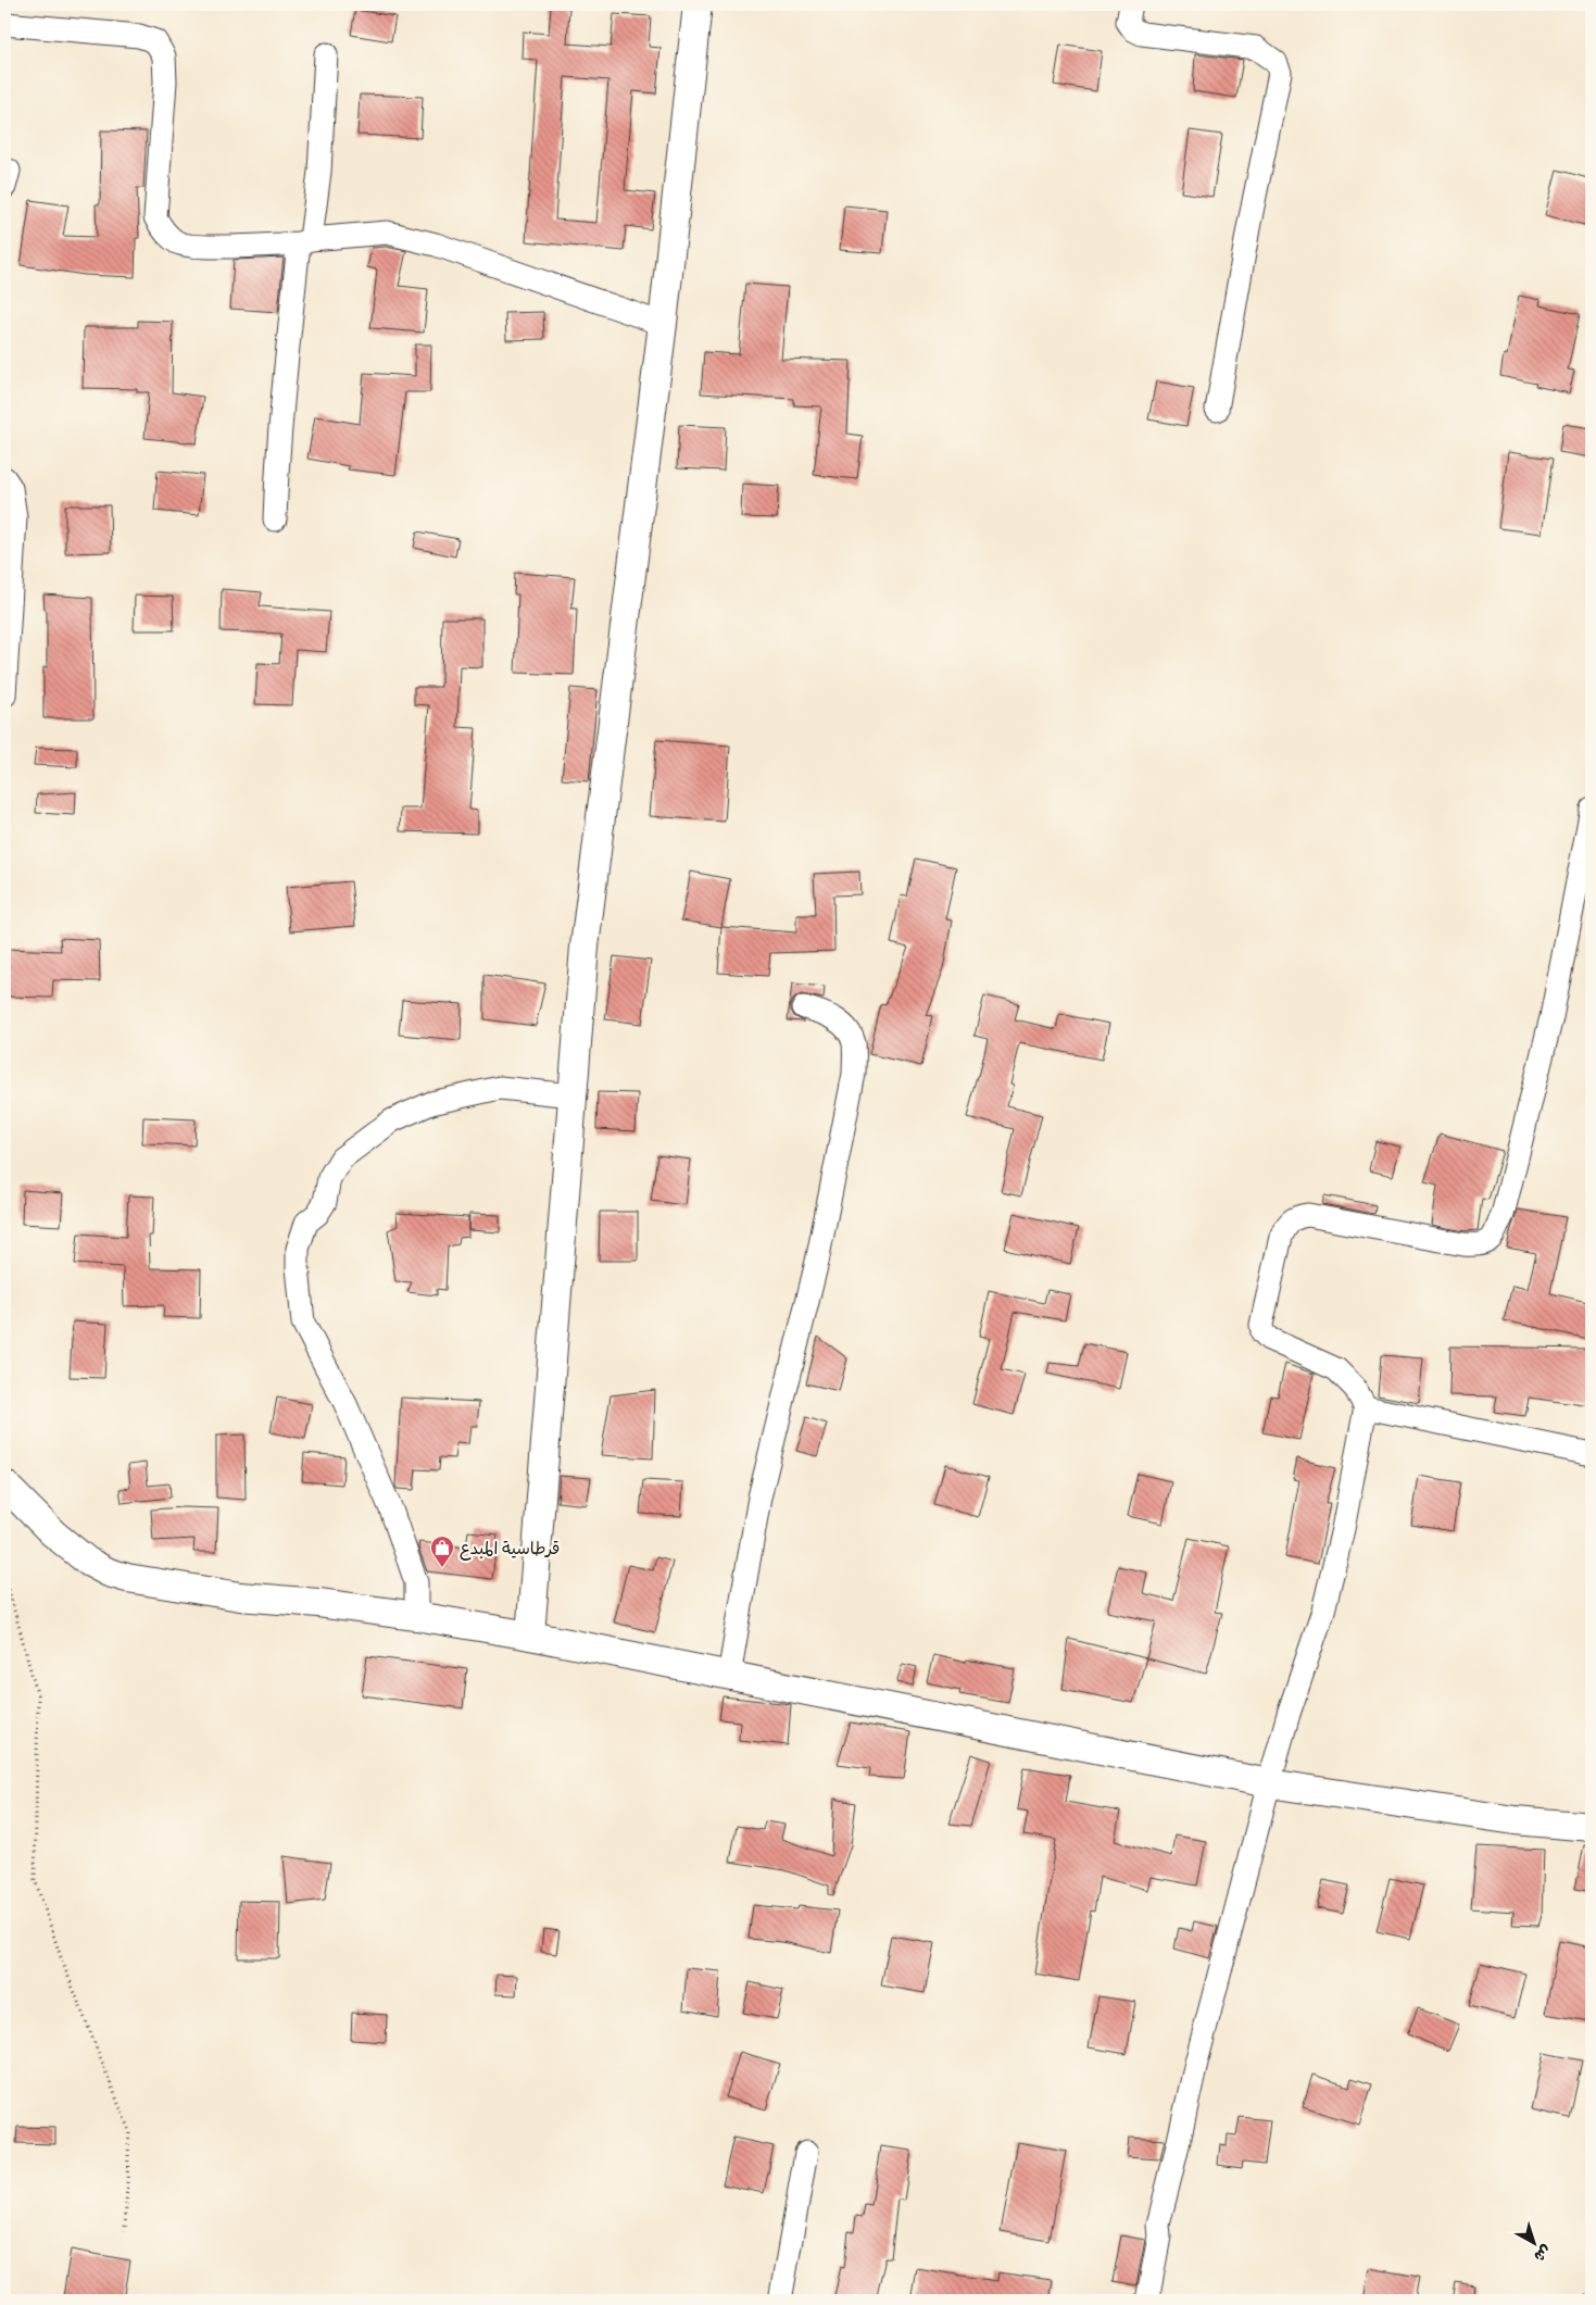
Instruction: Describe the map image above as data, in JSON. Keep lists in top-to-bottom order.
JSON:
{
  "places": {
    "shop": ["قرطاسية المبدع"]
  },
  "north": "bottom right"
}
